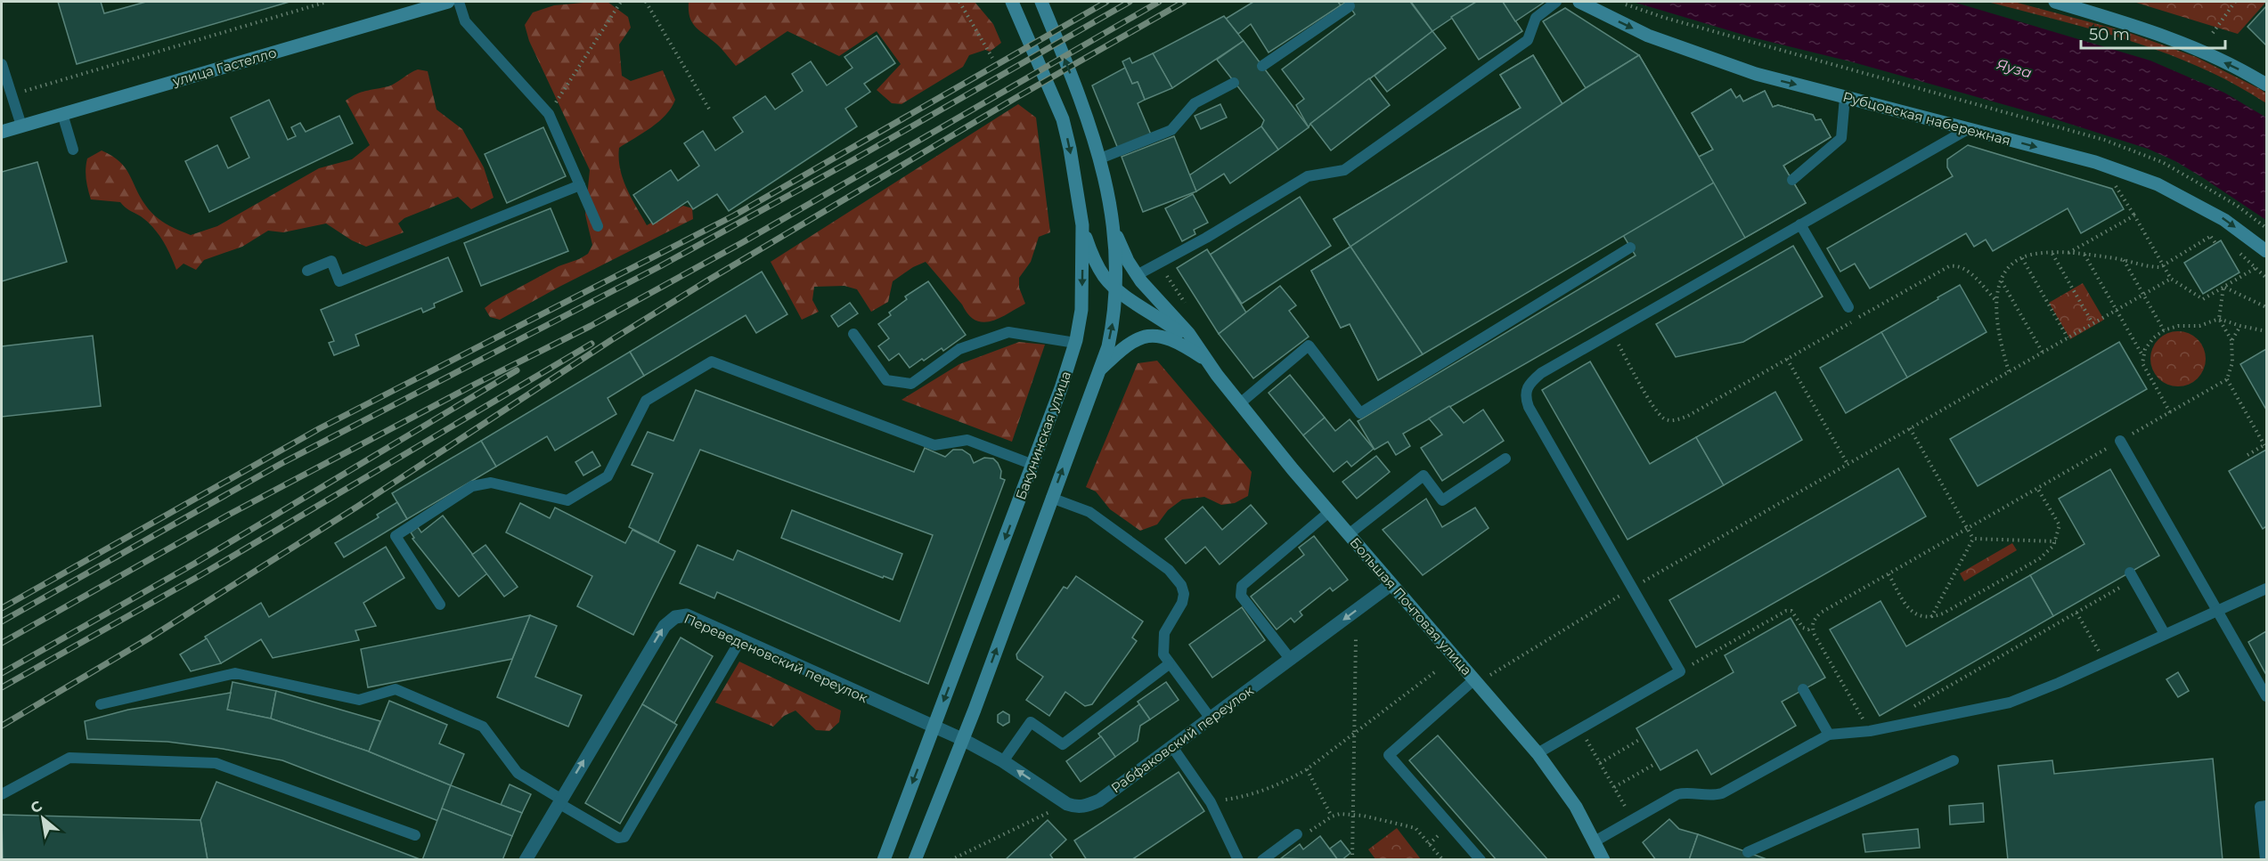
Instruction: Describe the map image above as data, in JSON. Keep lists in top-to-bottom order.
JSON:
{
  "streets": {
    "main road": [
      "улица Гастелло",
      "Рубцовская набережная",
      "Бакунинская улица",
      "Большая Почтовая улица"
    ],
    "street": ["Переведеновский переулок", "Рабфаковский переулок"]
  },
  "crossings": [
    ["Бакунинская улица", "Большая Почтовая улица"],
    ["Бакунинская улица", "Переведеновский переулок"],
    ["Большая Почтовая улица", "Рабфаковский переулок"],
    ["Переведеновский переулок", "Рабфаковский переулок"]
  ],
  "one_way": ["Рубцовская набережная", "Переведеновский переулок", "Рабфаковский переулок"],
  "water": ["Яуза"],
  "scale_bar": "50 m",
  "north": "top left"
}
